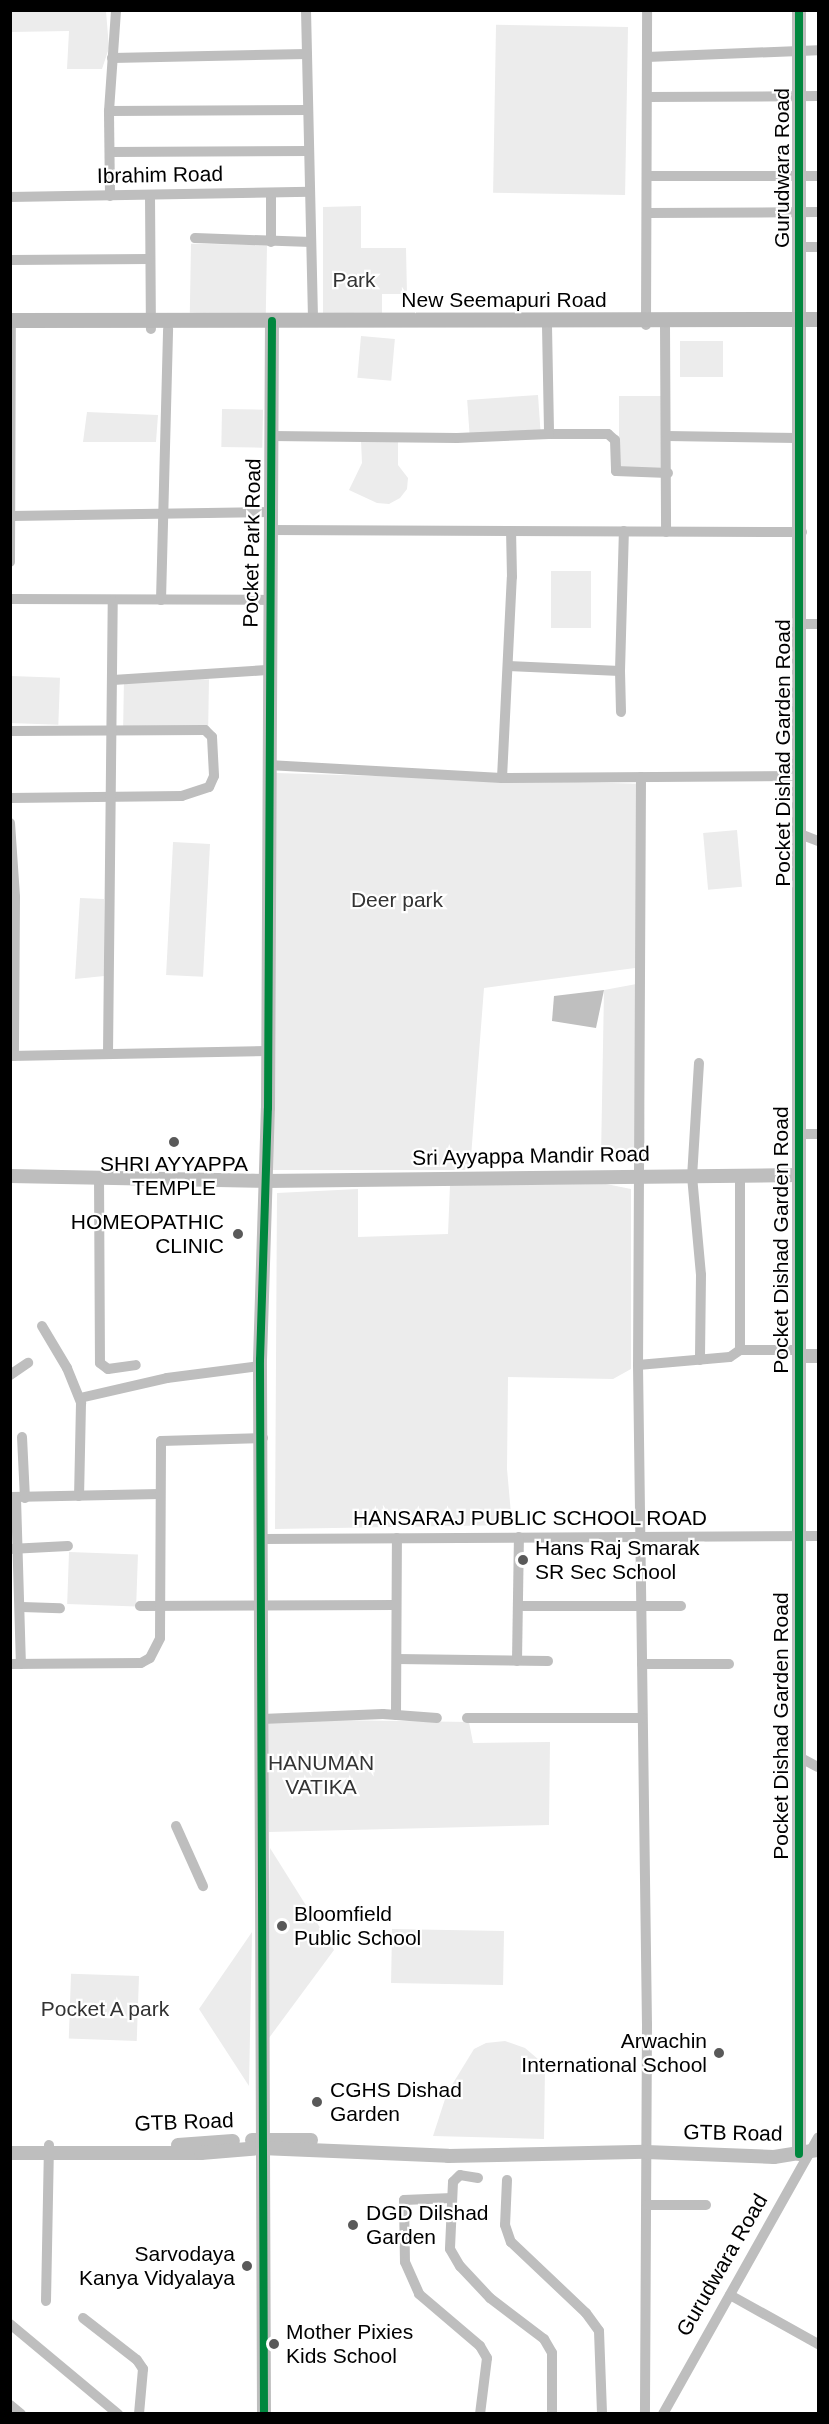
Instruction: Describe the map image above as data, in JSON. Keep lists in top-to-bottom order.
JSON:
{
  "streets": {
    "main road": ["New Seemapuri Road"],
    "street": [
      "Gurudwara Road",
      "Ibrahim Road",
      "Pocket Park Road",
      "Pocket Dishad Garden Road",
      "Sri Ayyappa Mandir Road",
      "HANSARAJ PUBLIC SCHOOL ROAD",
      "GTB Road"
    ]
  },
  "crossings": [
    ["Gurudwara Road", "New Seemapuri Road"],
    ["Gurudwara Road", "Pocket Dishad Garden Road"],
    ["Gurudwara Road", "GTB Road"],
    ["New Seemapuri Road", "Pocket Park Road"],
    ["New Seemapuri Road", "Pocket Dishad Garden Road"],
    ["Pocket Park Road", "Sri Ayyappa Mandir Road"],
    ["Pocket Park Road", "HANSARAJ PUBLIC SCHOOL ROAD"],
    ["Pocket Park Road", "GTB Road"],
    ["Pocket Dishad Garden Road", "Sri Ayyappa Mandir Road"],
    ["Pocket Dishad Garden Road", "HANSARAJ PUBLIC SCHOOL ROAD"],
    ["Pocket Dishad Garden Road", "GTB Road"]
  ],
  "parks": [
    "Park",
    "Deer park",
    "HANUMAN VATIKA",
    "Pocket A park"
  ],
  "places": [
    "SHRI AYYAPPA TEMPLE",
    "HOMEOPATHIC CLINIC",
    "Hans Raj Smarak SR Sec School",
    "Bloomfield Public School",
    "Arwachin International School",
    "CGHS Dishad Garden",
    "DGD Dilshad Garden",
    "Sarvodaya Kanya Vidyalaya",
    "Mother Pixies Kids School"
  ]
}
